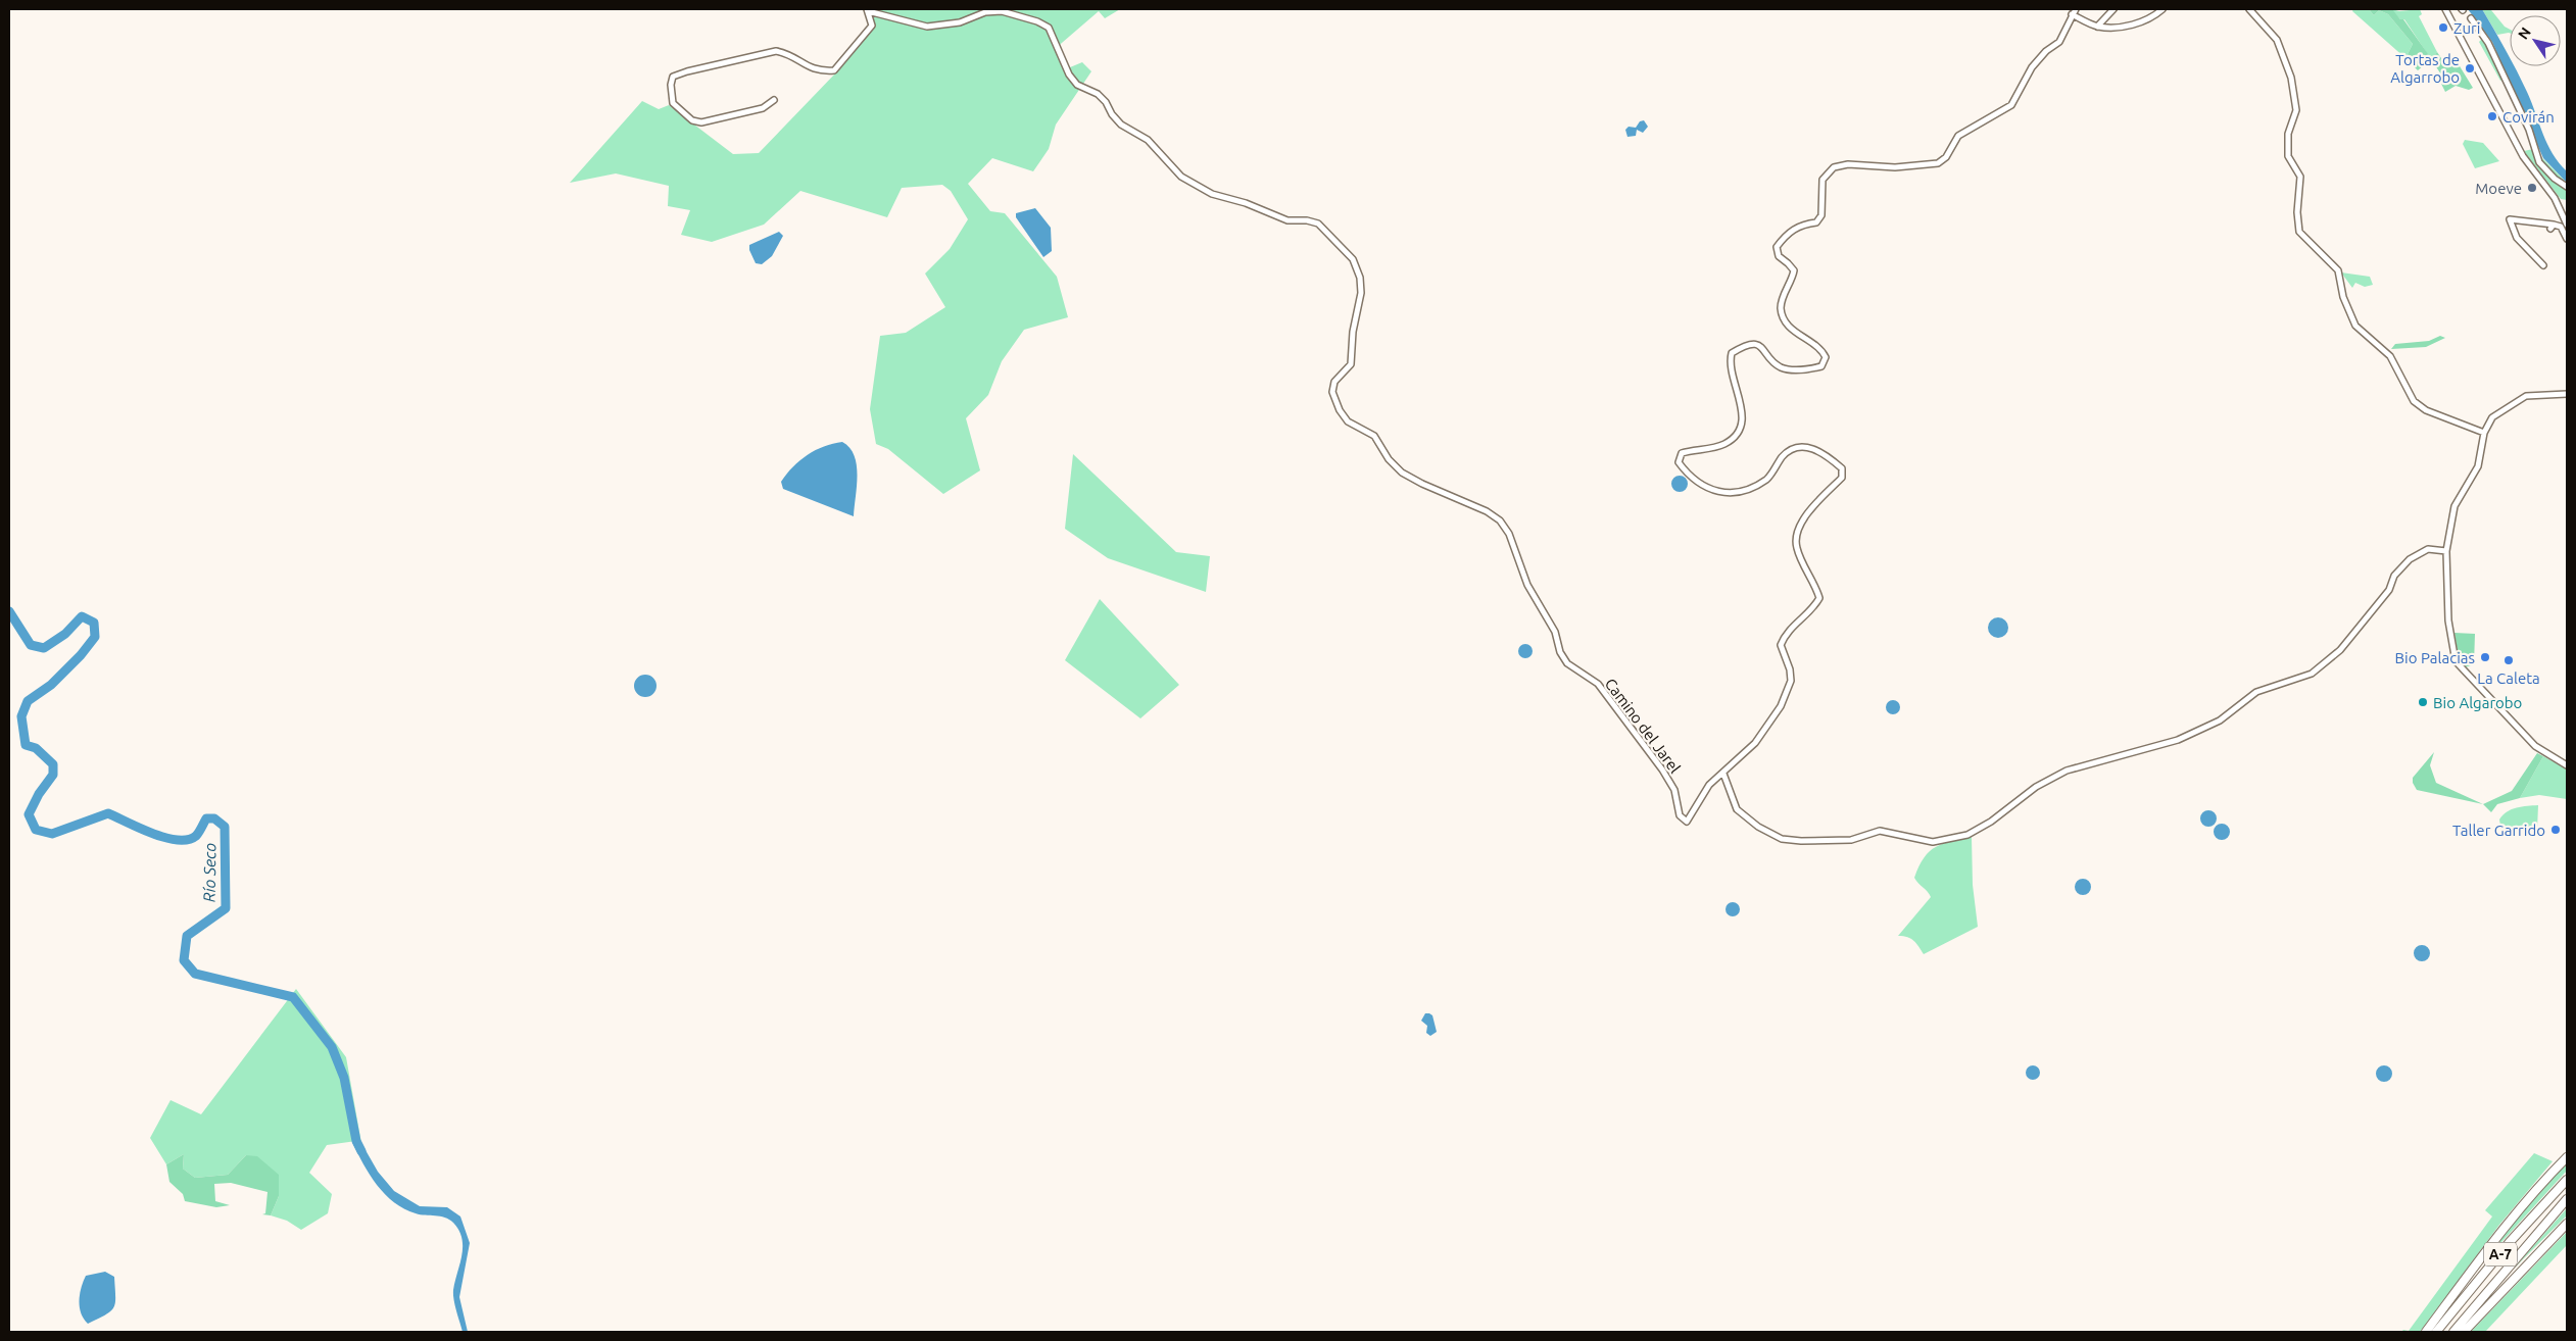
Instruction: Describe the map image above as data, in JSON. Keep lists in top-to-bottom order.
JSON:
{
  "streets": {
    "highway": ["A-7"],
    "street": ["Camino del Jarel"]
  },
  "water": ["Río Seco"],
  "places": [
    "Zuri",
    "Tortas de Algarrobo",
    "Covirán",
    "Moeve",
    "Bio Palacias",
    "La Caleta",
    "Bio Algarobo",
    "Taller Garrido"
  ],
  "north": "top left"
}
